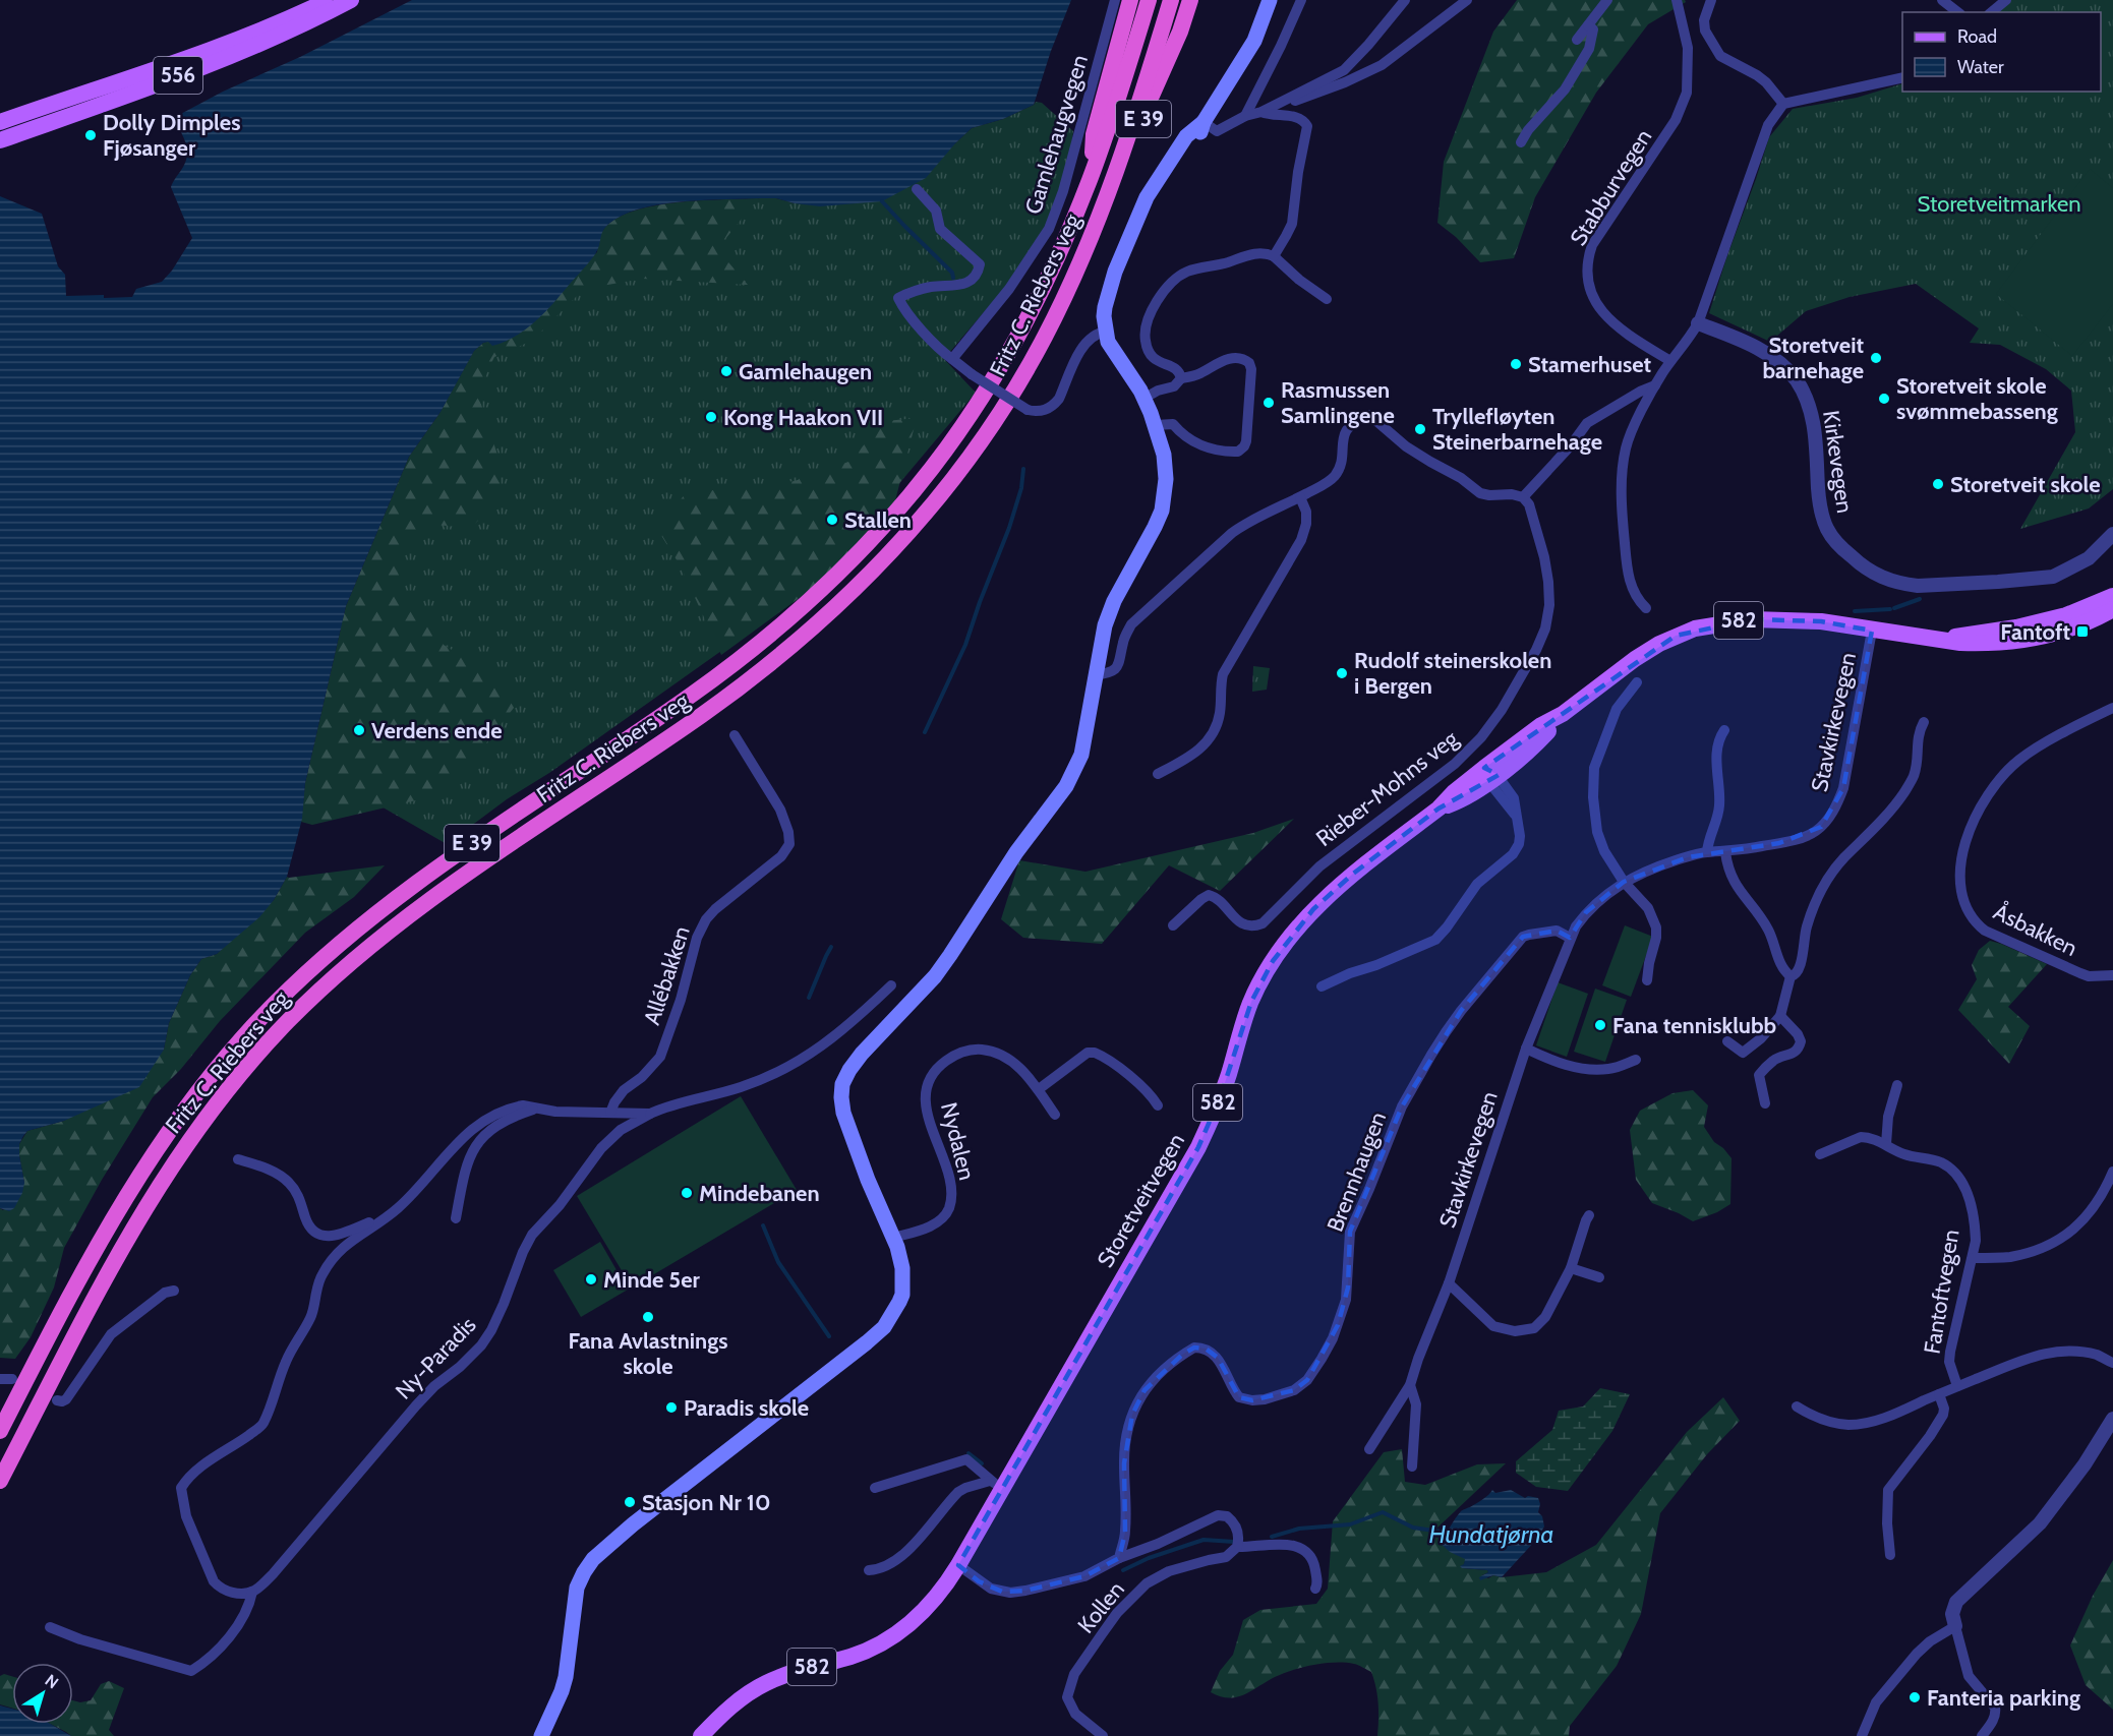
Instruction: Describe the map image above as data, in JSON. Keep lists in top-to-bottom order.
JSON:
{
  "streets": {
    "highway": ["E 39", "Fritz C. Riebers veg"],
    "main road": ["556", "582", "Storetveitvegen"],
    "street": [
      "Gamlehaugvegen",
      "Stabburvegen",
      "Kirkevegen",
      "Stavkirkevegen",
      "Rieber-Mohns veg",
      "Åsbakken",
      "Allébakken",
      "Nydalen",
      "Brennhaugen",
      "Fantoftvegen",
      "Ny-Paradis",
      "Kollen"
    ]
  },
  "crossings": [
    ["E 39", "Fritz C. Riebers veg"],
    ["Stavkirkevegen", "Brennhaugen"],
    ["Stavkirkevegen", "Storetveitvegen"],
    ["Allébakken", "Ny-Paradis"],
    ["Brennhaugen", "Kollen"]
  ],
  "water": ["Hundatjørna"],
  "parks": ["Storetveitmarken"],
  "places": {
    "other": [
      "Dolly Dimples Fjøsanger",
      "Storetveit barnehage",
      "Stamerhuset",
      "Gamlehaugen",
      "Storetveit skole svømmebasseng",
      "Rasmussen Samlingene",
      "Kong Haakon VII",
      "Tryllefløyten Steinerbarnehage",
      "Storetveit skole",
      "Stallen",
      "Rudolf steinerskolen i Bergen",
      "Verdens ende",
      "Fana tennisklubb",
      "Mindebanen",
      "Minde 5er",
      "Fana Avlastnings skole",
      "Paradis skole",
      "Stasjon Nr 10",
      "Fanteria parking"
    ],
    "transit": ["Fantoft"]
  },
  "legend": ["Road", "Water"],
  "north": "top right"
}
